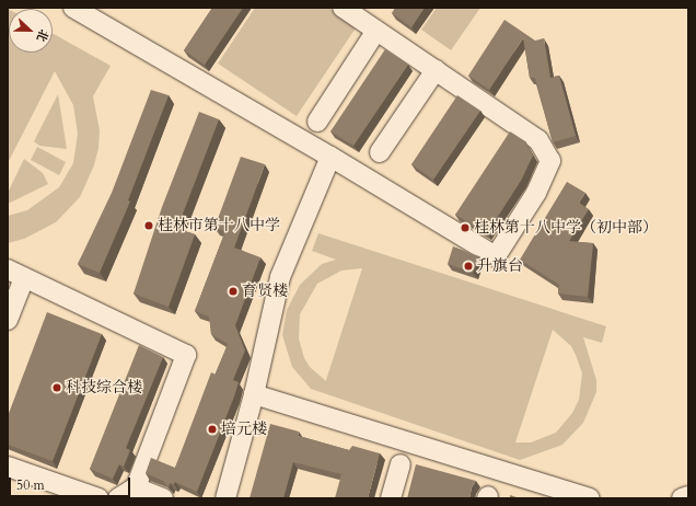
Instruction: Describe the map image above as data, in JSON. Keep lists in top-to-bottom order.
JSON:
{
  "places": [
    "桂林市第十八中学",
    "桂林第十八中学（初中部）",
    "升旗台",
    "育贤楼",
    "科技综合楼",
    "培元楼"
  ],
  "scale_bar": "50 m",
  "north": "right"
}
